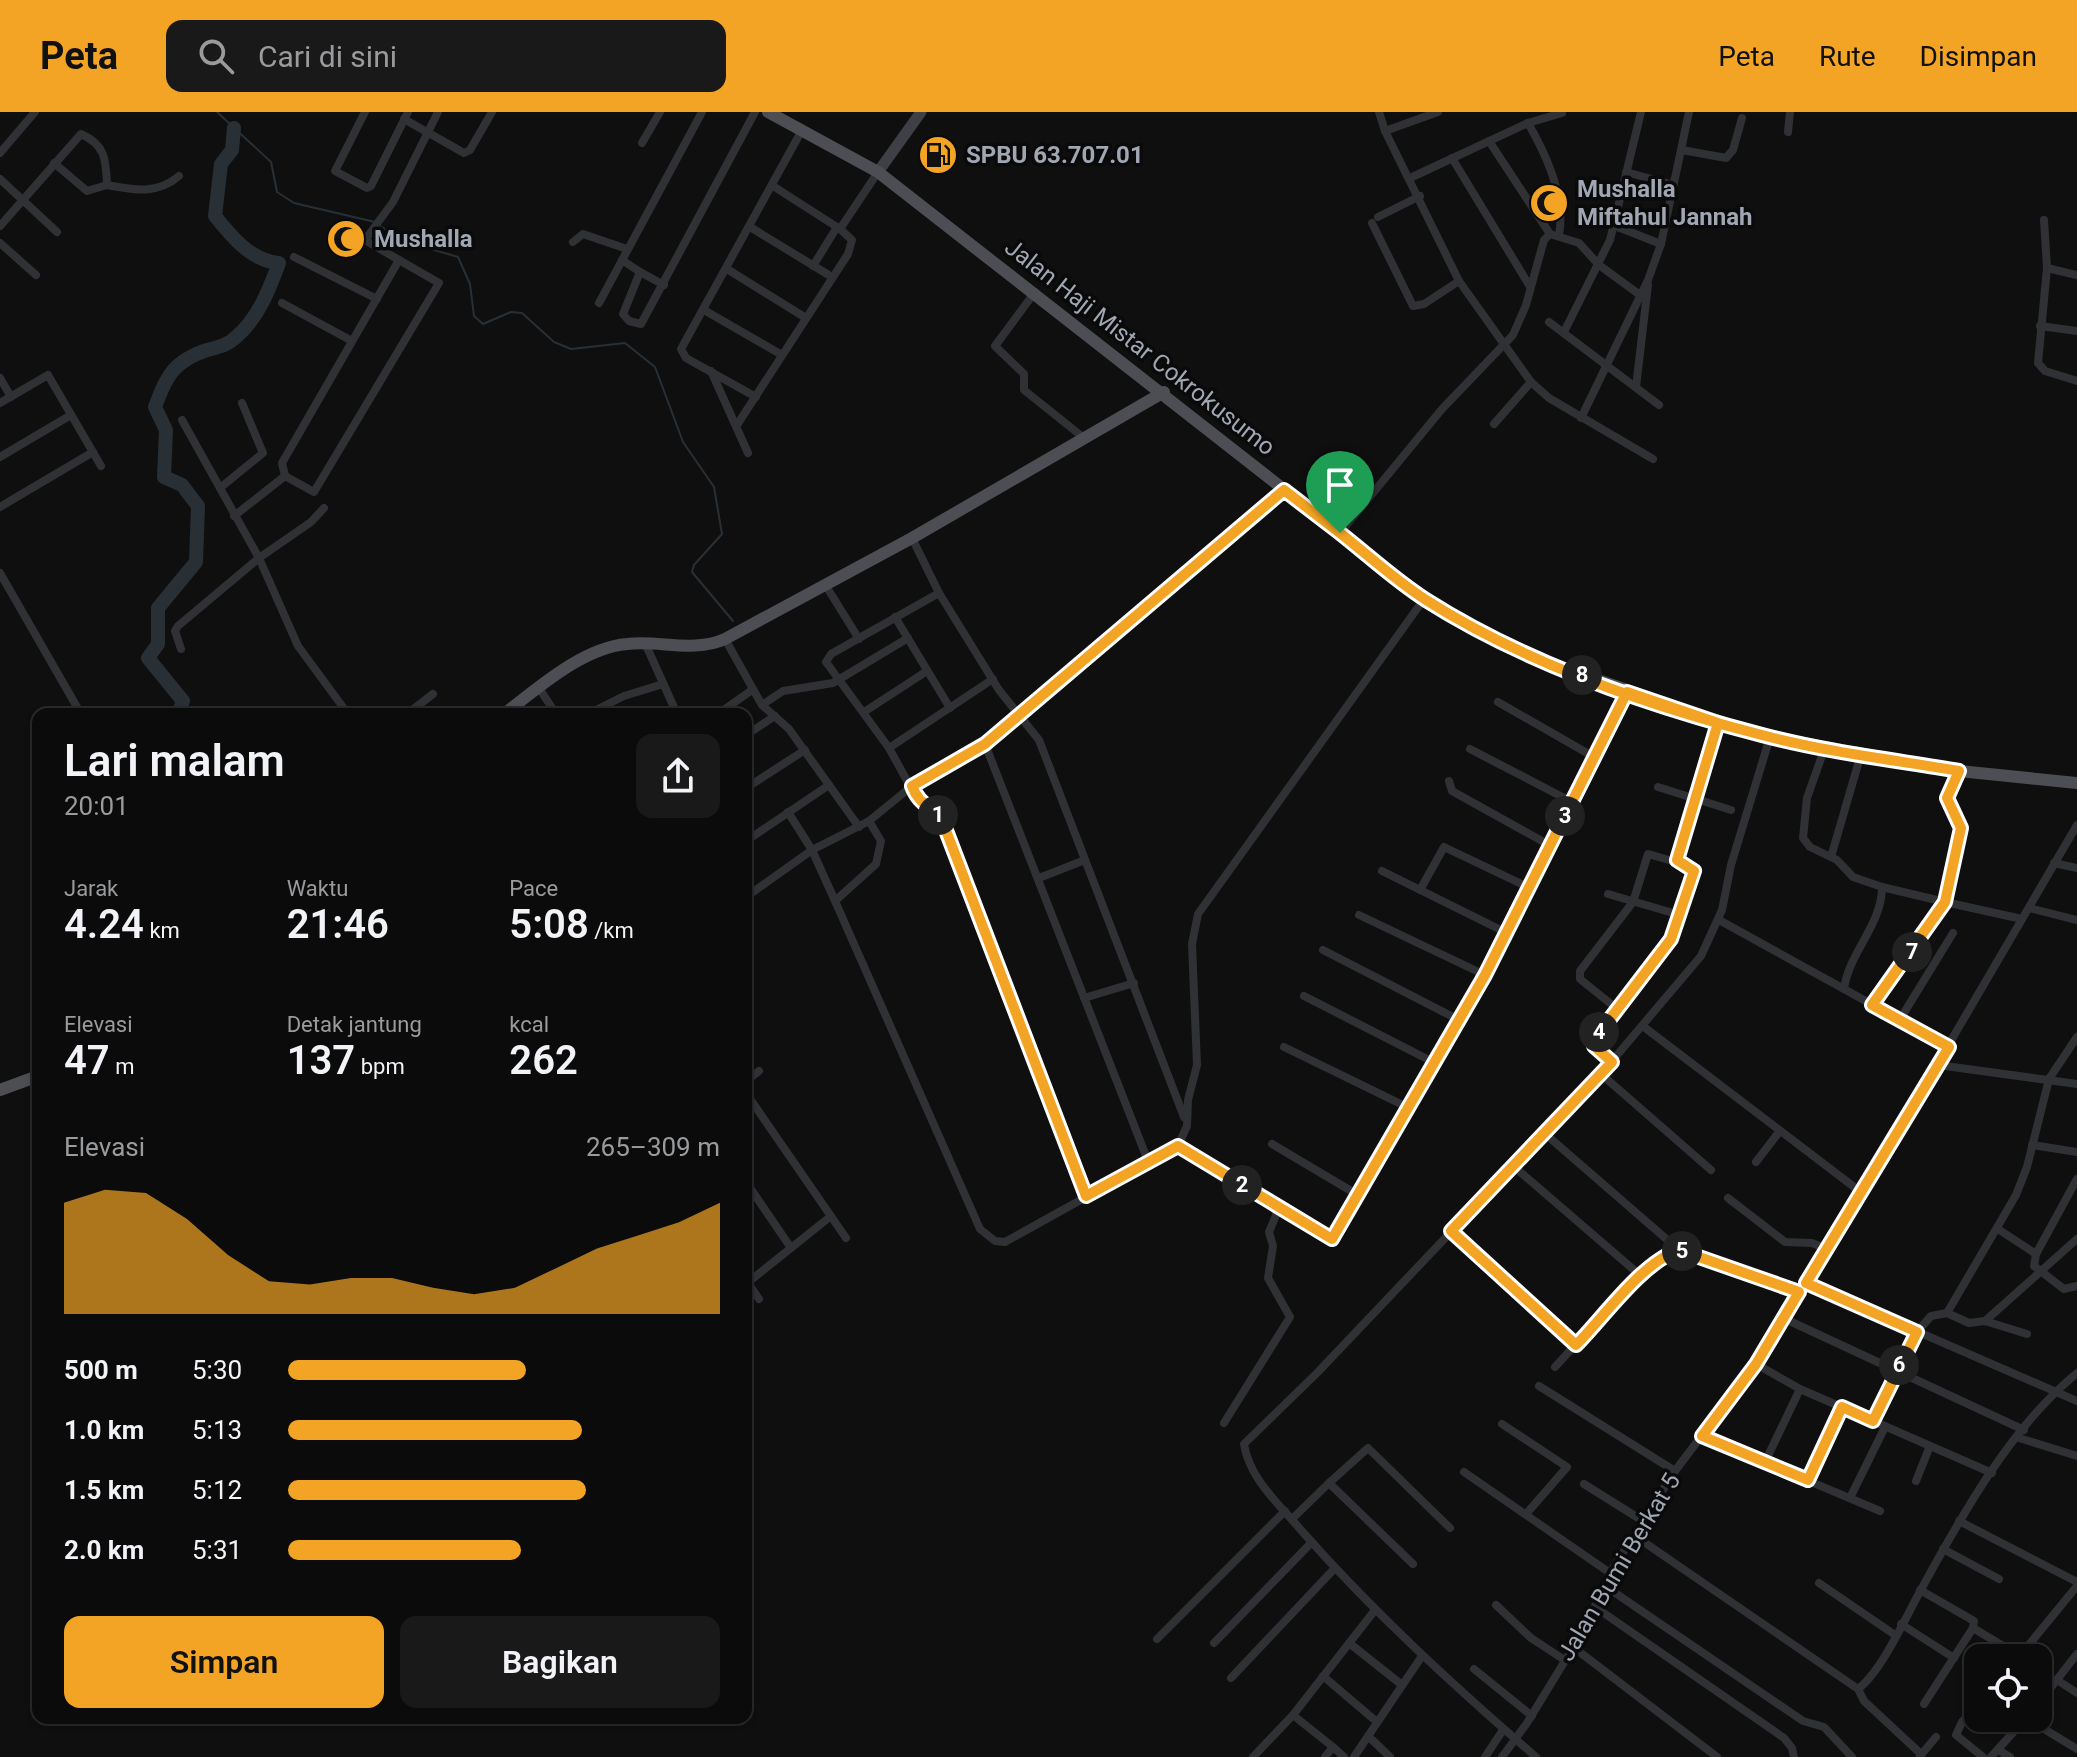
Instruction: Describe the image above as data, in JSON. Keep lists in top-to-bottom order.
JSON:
{
  "streets": {
    "main road": ["Jalan Haji Mistar Cokrokusumo"],
    "street": ["Jalan Bumi Berkat 5"]
  },
  "places": {
    "fuel station": ["SPBU 63.707.01"],
    "mosque": ["Mushalla Miftahul Jannah", "Mushalla"]
  },
  "page": {
    "header": "Peta",
    "search": "Cari di sini",
    "nav": ["Peta", "Rute", "Disimpan"],
    "pins": [
      "8",
      "1",
      "3",
      "7",
      "4",
      "2",
      "5",
      "6"
    ],
    "heading": ["Lari malam", "20:01"],
    "stats": [
      ["Jarak", "4.24 km"],
      ["Waktu", "21:46"],
      ["Pace", "5:08 /km"],
      ["Elevasi", "47 m"],
      ["Detak jantung", "137 bpm"],
      ["kcal", "262"]
    ],
    "chart": ["Elevasi", "265–309 m"],
    "list": [
      {
        "name": "500 m",
        "note": "5:30"
      },
      {
        "name": "1.0 km",
        "note": "5:13"
      },
      {
        "name": "1.5 km",
        "note": "5:12"
      },
      {
        "name": "2.0 km",
        "note": "5:31"
      }
    ],
    "buttons": ["Simpan", "Bagikan"]
  }
}
